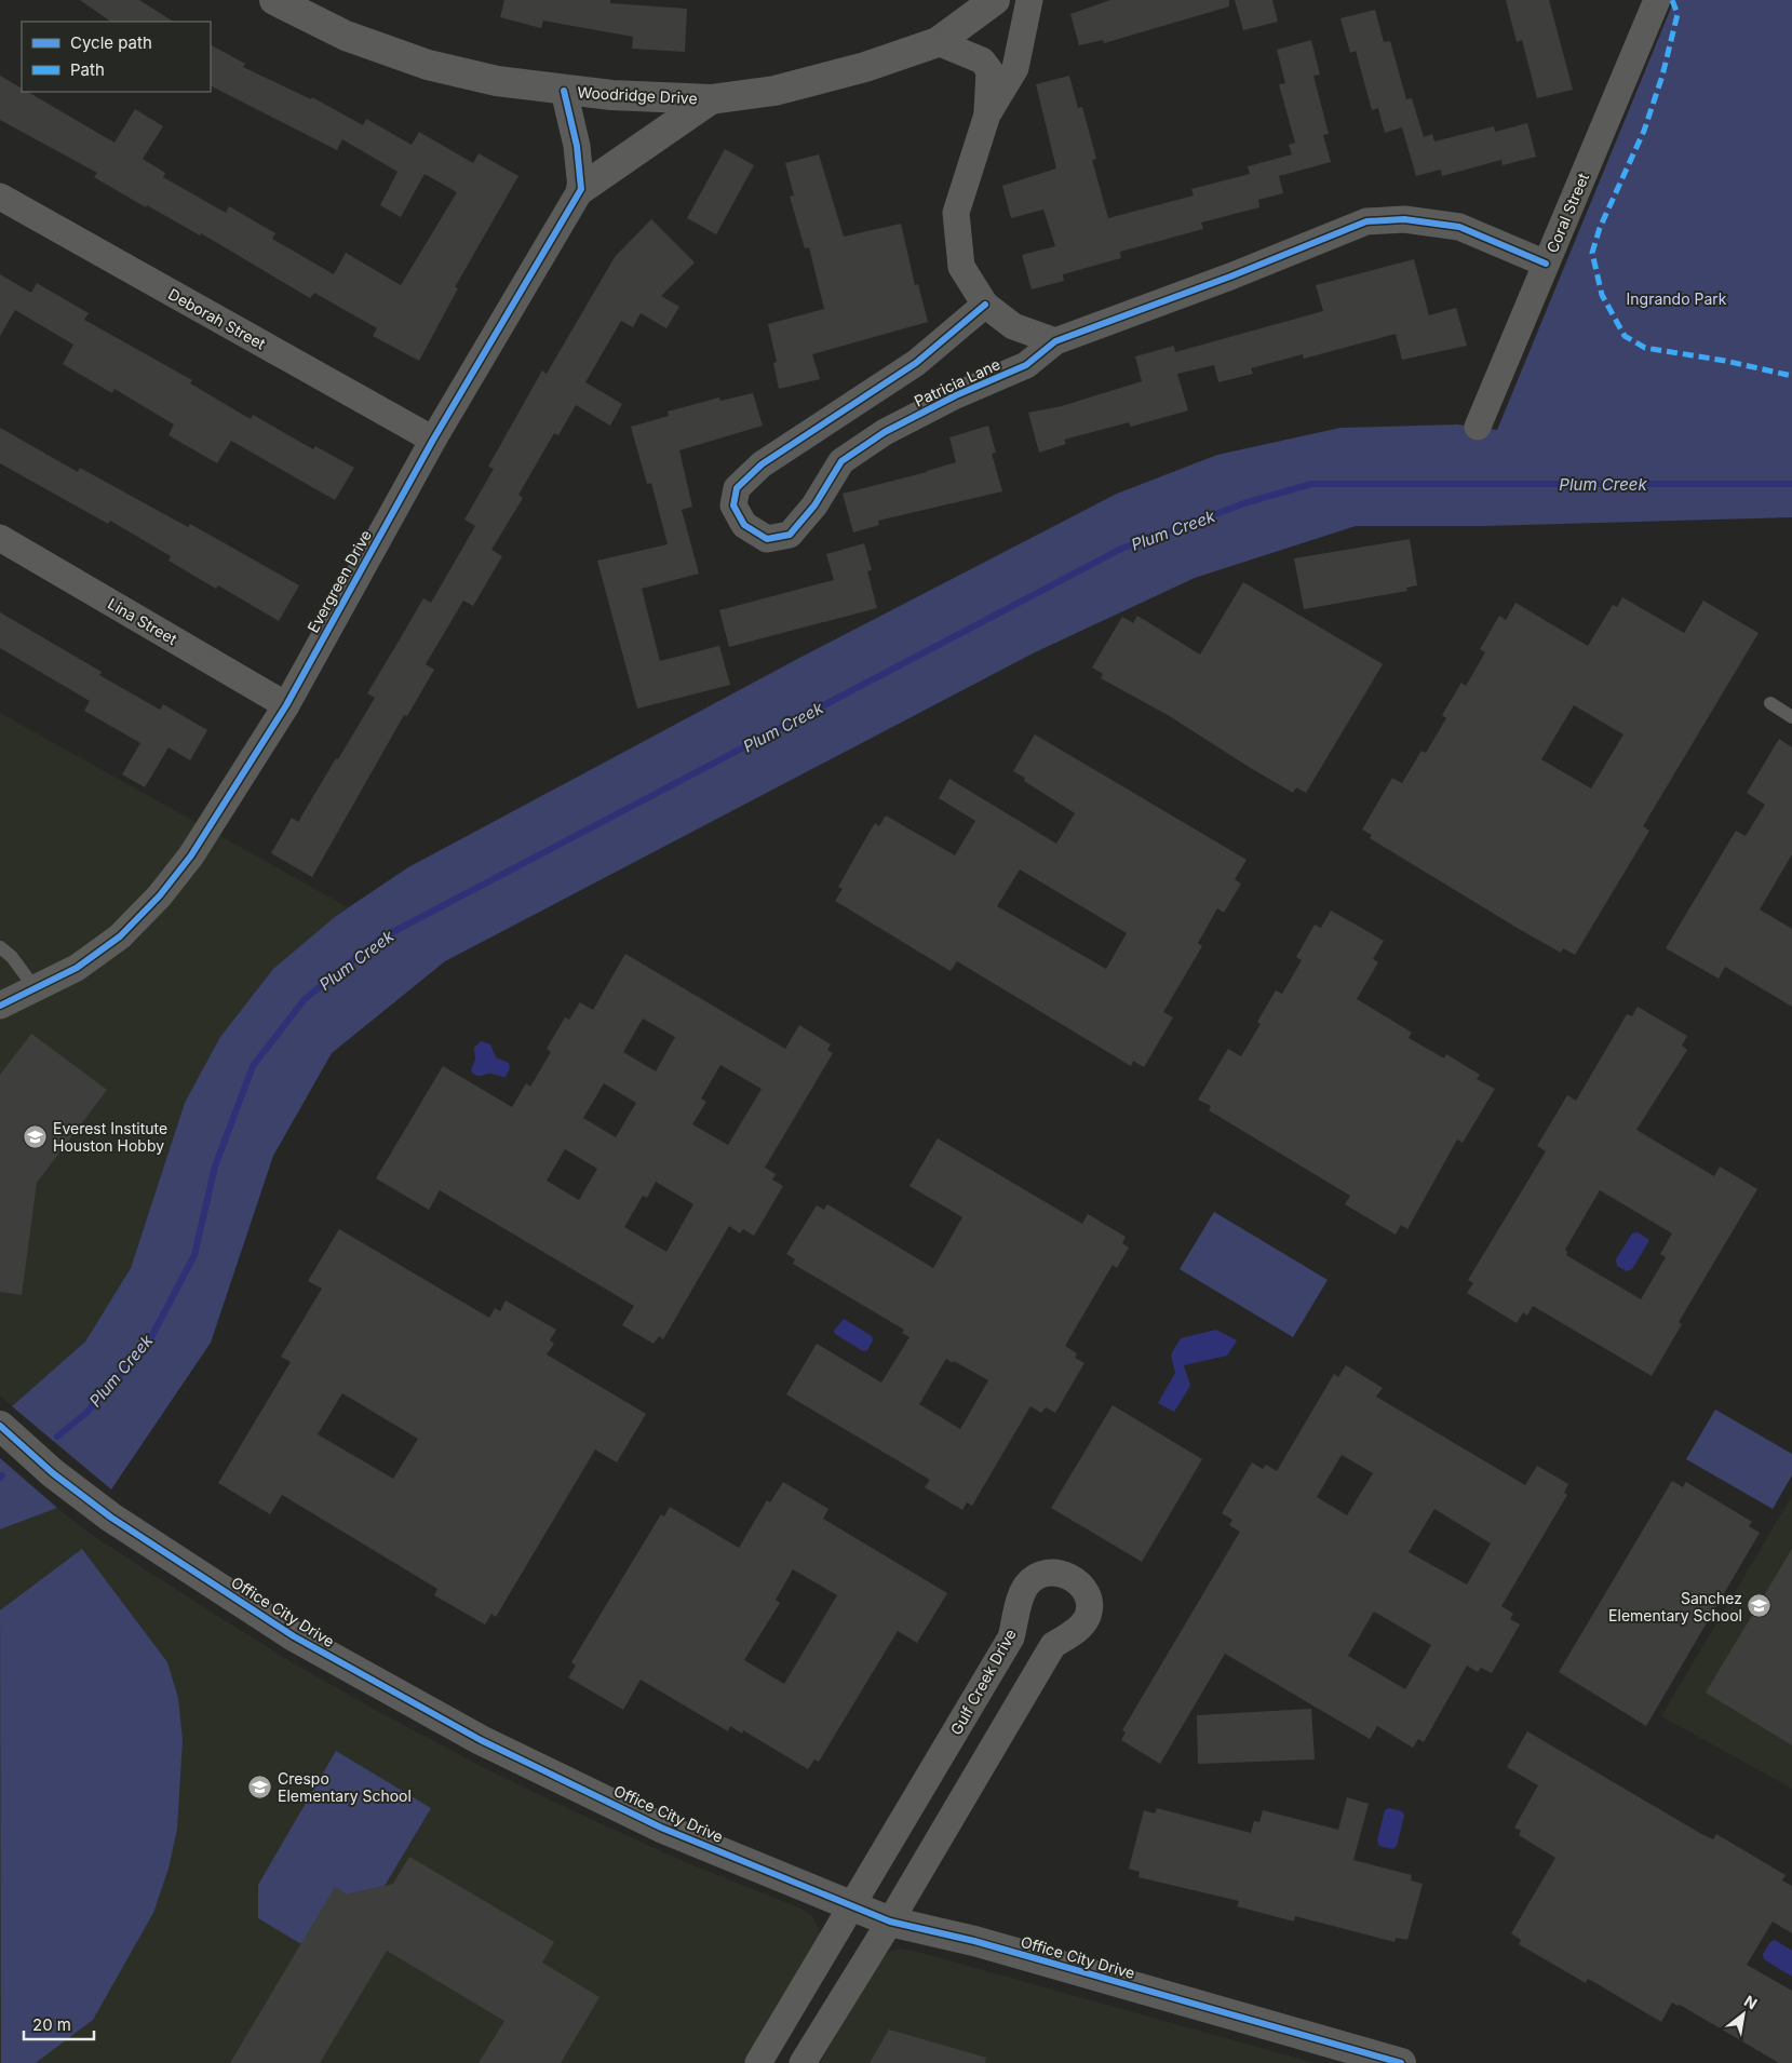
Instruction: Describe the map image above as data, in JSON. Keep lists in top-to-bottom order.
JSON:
{
  "streets": {
    "street": [
      "Woodridge Drive",
      "Coral Street",
      "Deborah Street",
      "Patricia Lane",
      "Evergreen Drive",
      "Lina Street",
      "Office City Drive",
      "Gulf Creek Drive"
    ]
  },
  "crossings": [
    ["Coral Street", "Patricia Lane"],
    ["Deborah Street", "Evergreen Drive"],
    ["Evergreen Drive", "Lina Street"],
    ["Office City Drive", "Gulf Creek Drive"]
  ],
  "water": ["Plum Creek"],
  "parks": ["Ingrando Park"],
  "places": {
    "school or university": ["Everest Institute Houston Hobby", "Sanchez Elementary School", "Crespo Elementary School"]
  },
  "legend": ["Cycle path", "Path"],
  "scale_bar": "20 m",
  "north": "top right"
}
